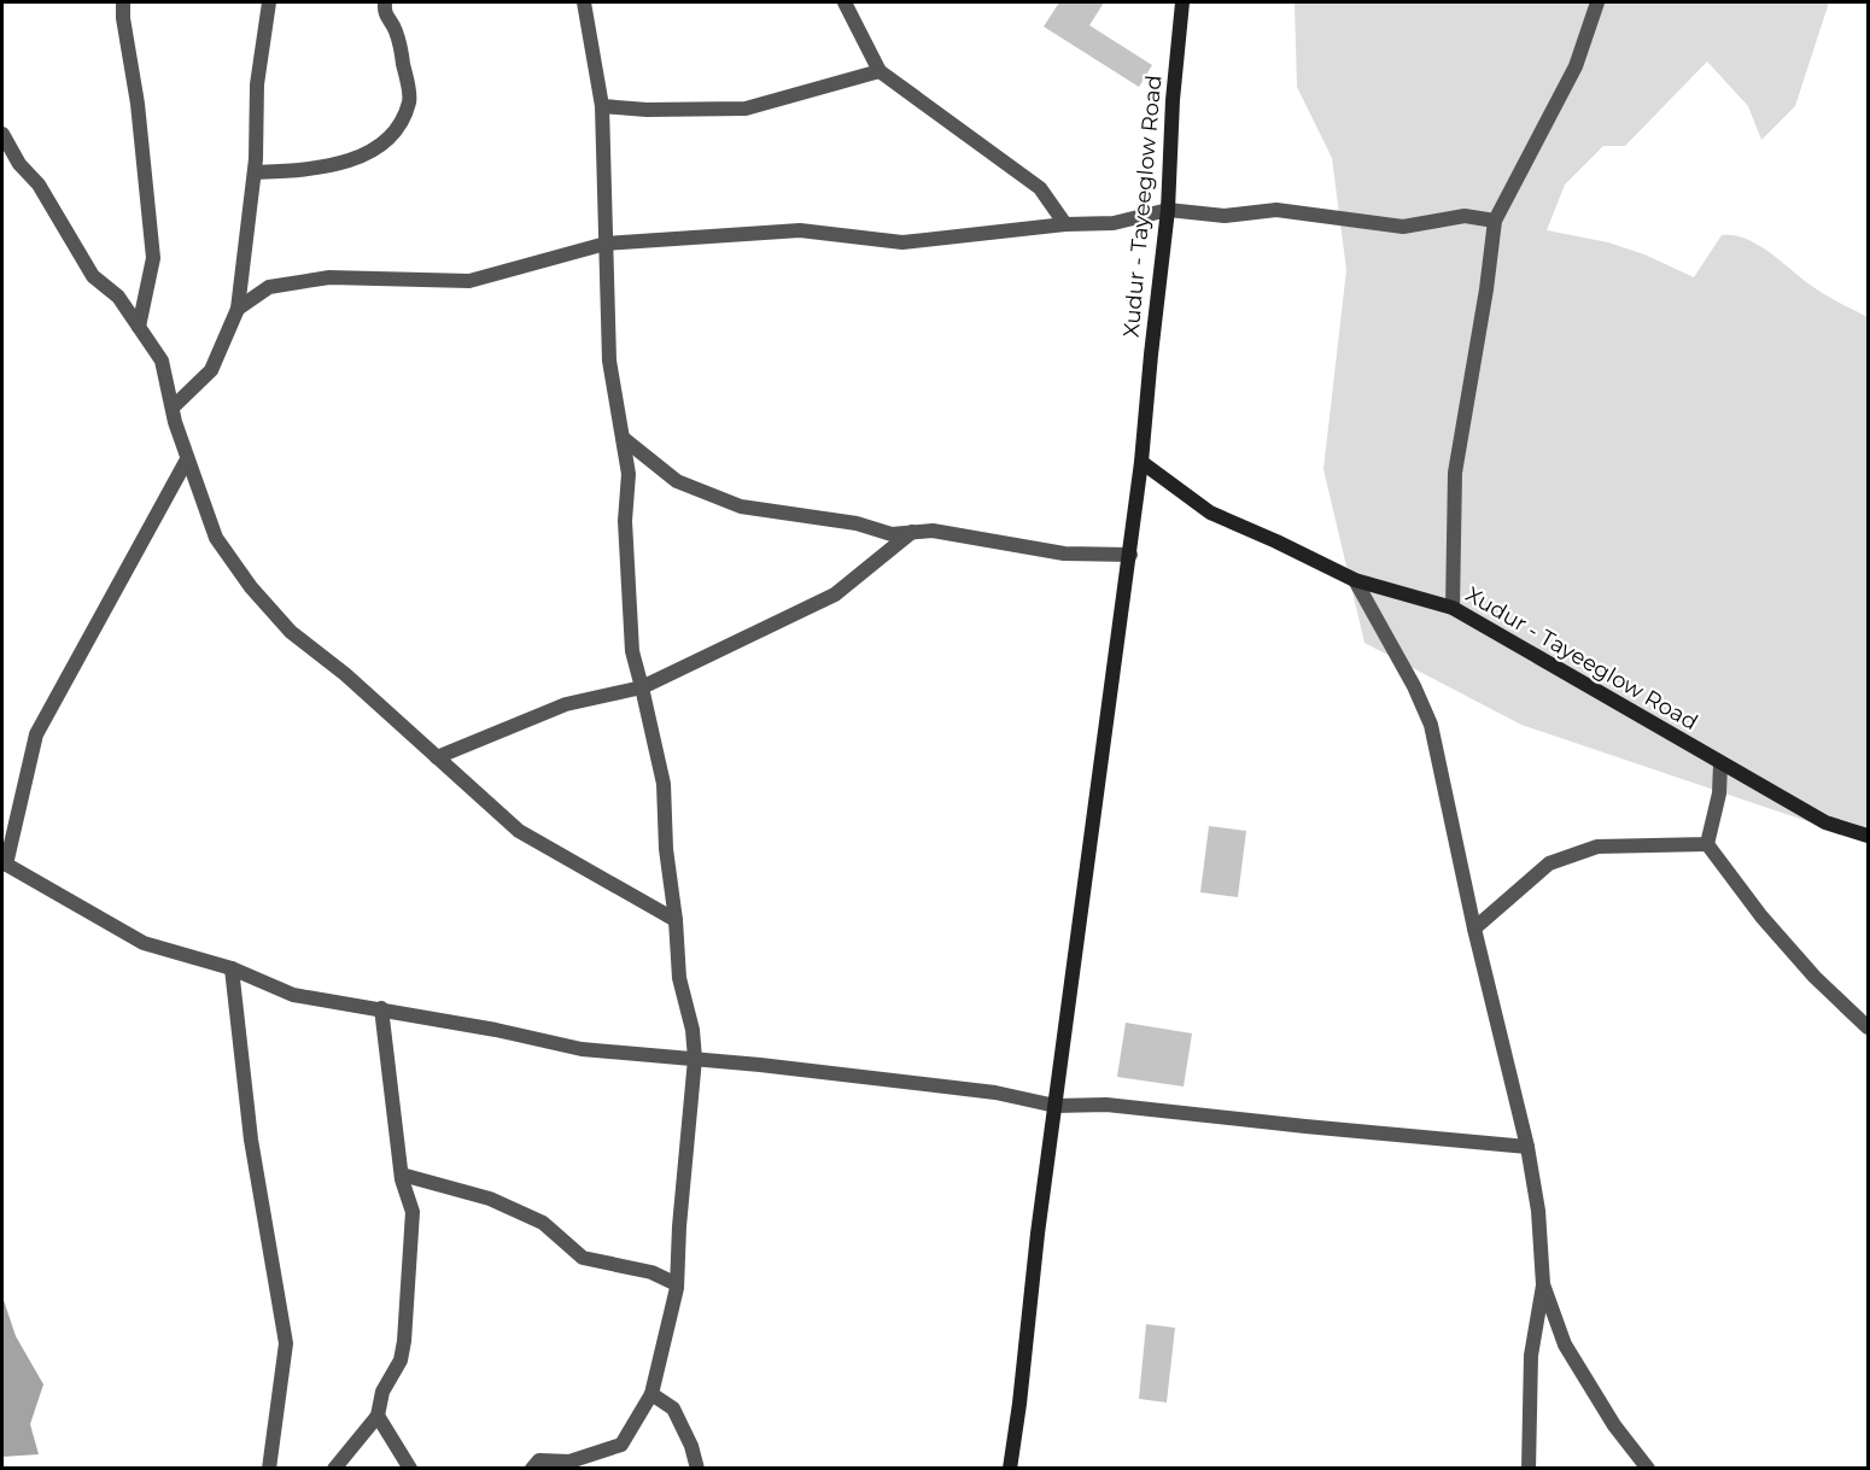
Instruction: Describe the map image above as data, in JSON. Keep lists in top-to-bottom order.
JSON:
{
  "streets": {
    "main road": ["Xudur - Tayeeglow Road"]
  }
}
